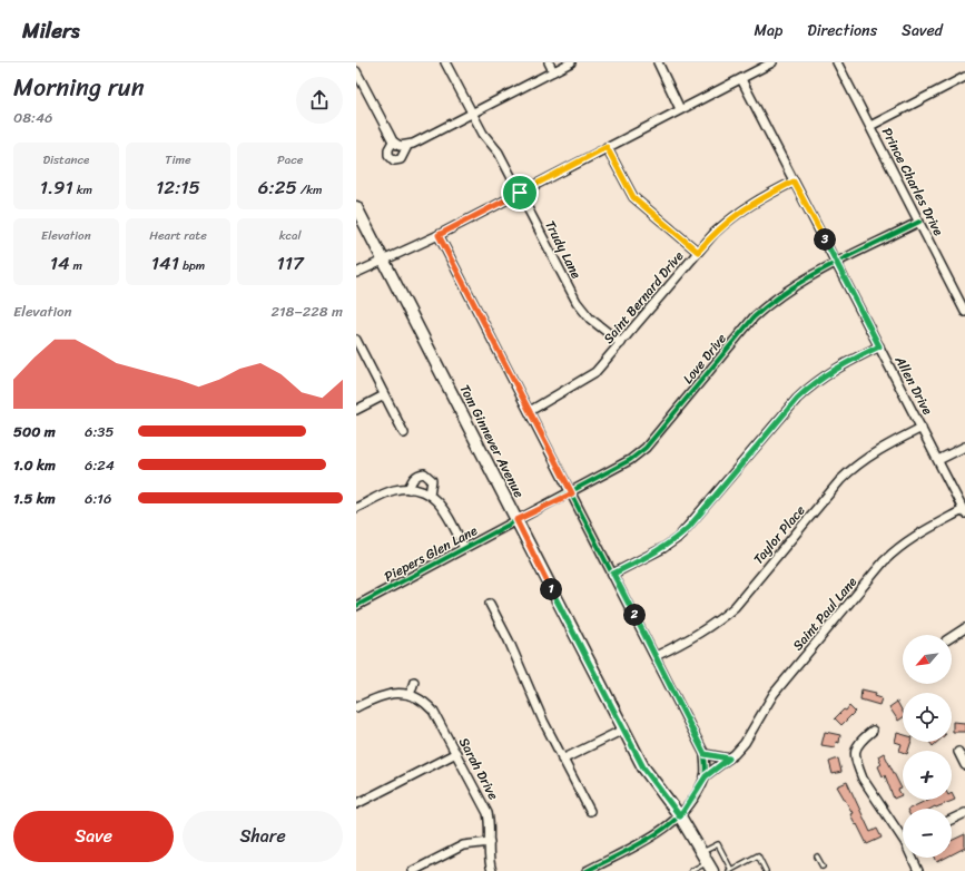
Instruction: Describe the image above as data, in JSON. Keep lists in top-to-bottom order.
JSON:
{
  "streets": {
    "main road": ["Tom Ginnever Avenue"],
    "street": [
      "Prince Charles Drive",
      "Trudy Lane",
      "Saint Bernard Drive",
      "Love Drive",
      "Allen Drive",
      "Taylor Place",
      "Piepers Glen Lane",
      "Saint Paul Lane",
      "Sarah Drive"
    ]
  },
  "crossings": [
    ["Prince Charles Drive", "Love Drive"],
    ["Trudy Lane", "Saint Bernard Drive"],
    ["Saint Bernard Drive", "Allen Drive"],
    ["Love Drive", "Allen Drive"],
    ["Love Drive", "Tom Ginnever Avenue"],
    ["Love Drive", "Piepers Glen Lane"],
    ["Allen Drive", "Taylor Place"],
    ["Allen Drive", "Saint Paul Lane"],
    ["Tom Ginnever Avenue", "Piepers Glen Lane"]
  ],
  "north": "bottom left",
  "page": {
    "header": "Milers",
    "nav": ["Map", "Directions", "Saved"],
    "heading": ["Morning run", "08:46"],
    "stats": [
      ["Distance", "1.91 km"],
      ["Time", "12:15"],
      ["Pace", "6:25 /km"],
      ["Elevation", "14 m"],
      ["Heart rate", "141 bpm"],
      ["kcal", "117"]
    ],
    "pins": ["3", "1", "2"],
    "chart": ["Elevation", "218–228 m"],
    "list": [
      {
        "name": "500 m",
        "note": "6:35"
      },
      {
        "name": "1.0 km",
        "note": "6:24"
      },
      {
        "name": "1.5 km",
        "note": "6:16"
      }
    ],
    "map_buttons": ["+", "−"],
    "buttons": ["Save", "Share"]
  }
}
